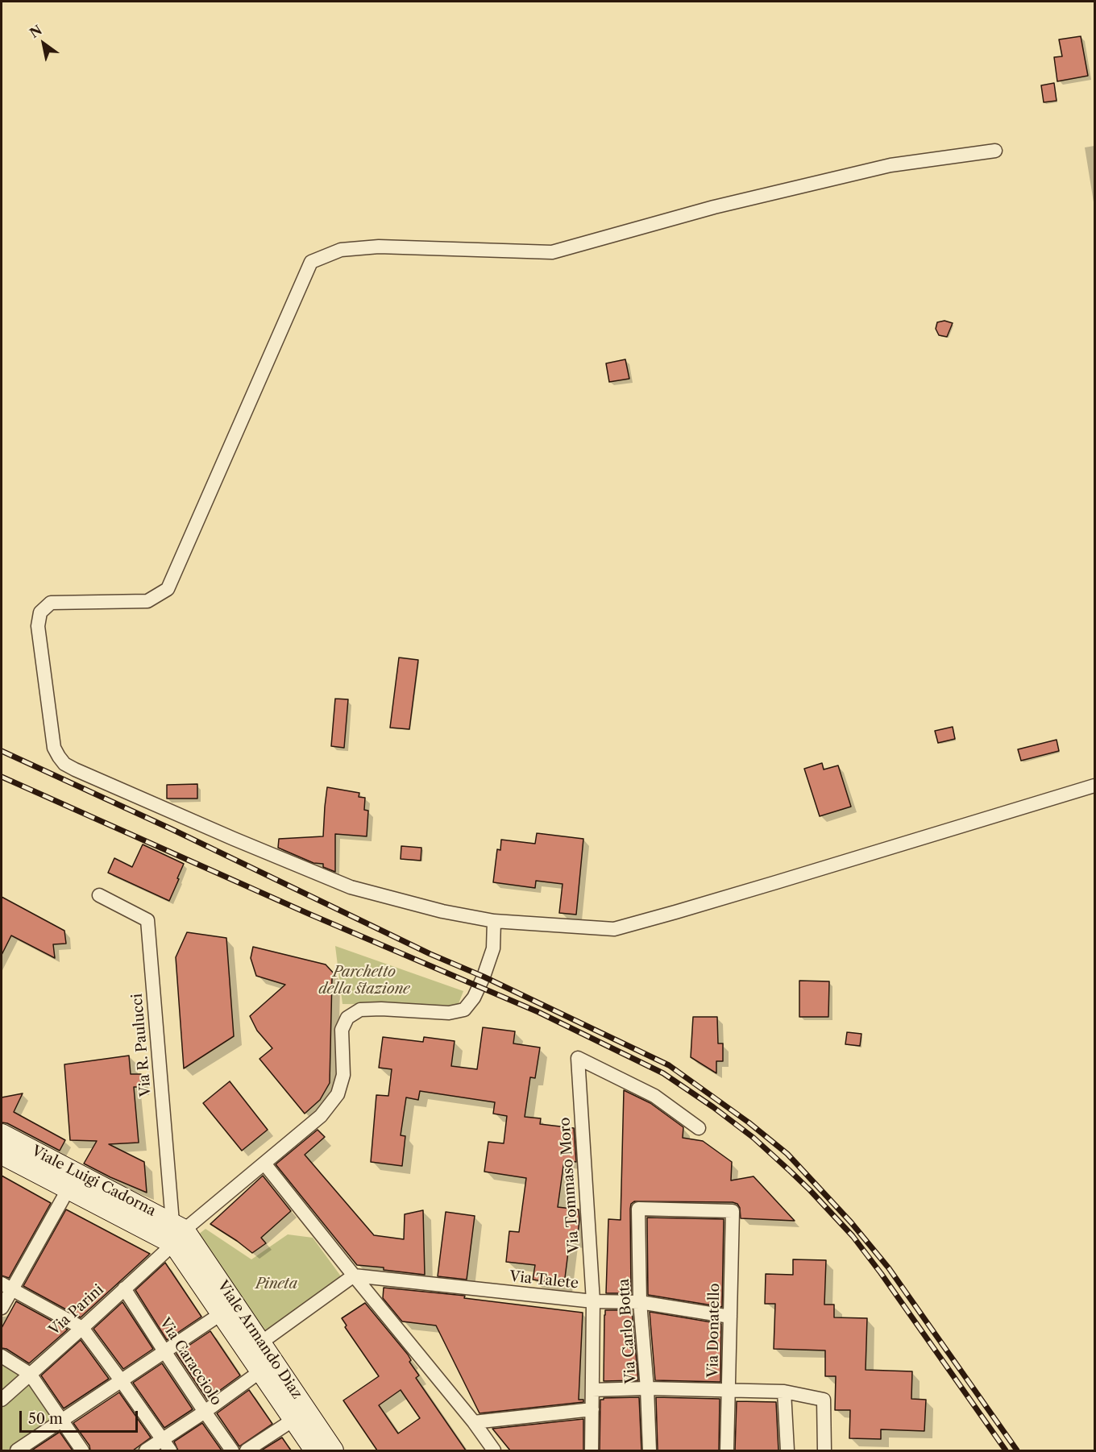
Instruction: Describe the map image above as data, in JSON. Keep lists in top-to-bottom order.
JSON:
{
  "streets": {
    "main road": ["Viale Luigi Cadorna", "Viale Armando Diaz"],
    "street": [
      "Via R. Paulucci",
      "Via Tommaso Moro",
      "Via Talete",
      "Via Parini",
      "Via Donatello",
      "Via Carlo Botta",
      "Via Caracciolo"
    ]
  },
  "crossings": [
    ["Via R. Paulucci", "Viale Luigi Cadorna"],
    ["Via R. Paulucci", "Via Parini"],
    ["Via R. Paulucci", "Viale Armando Diaz"],
    ["Viale Luigi Cadorna", "Via Parini"],
    ["Viale Luigi Cadorna", "Viale Armando Diaz"],
    ["Via Tommaso Moro", "Via Talete"],
    ["Via Talete", "Via Donatello"],
    ["Via Talete", "Via Carlo Botta"],
    ["Via Parini", "Viale Armando Diaz"],
    ["Via Parini", "Via Caracciolo"],
    ["Via Donatello", "Via Carlo Botta"]
  ],
  "parks": ["Parchetto della stazione", "Pineta"],
  "scale_bar": "50 m",
  "north": "top left"
}
